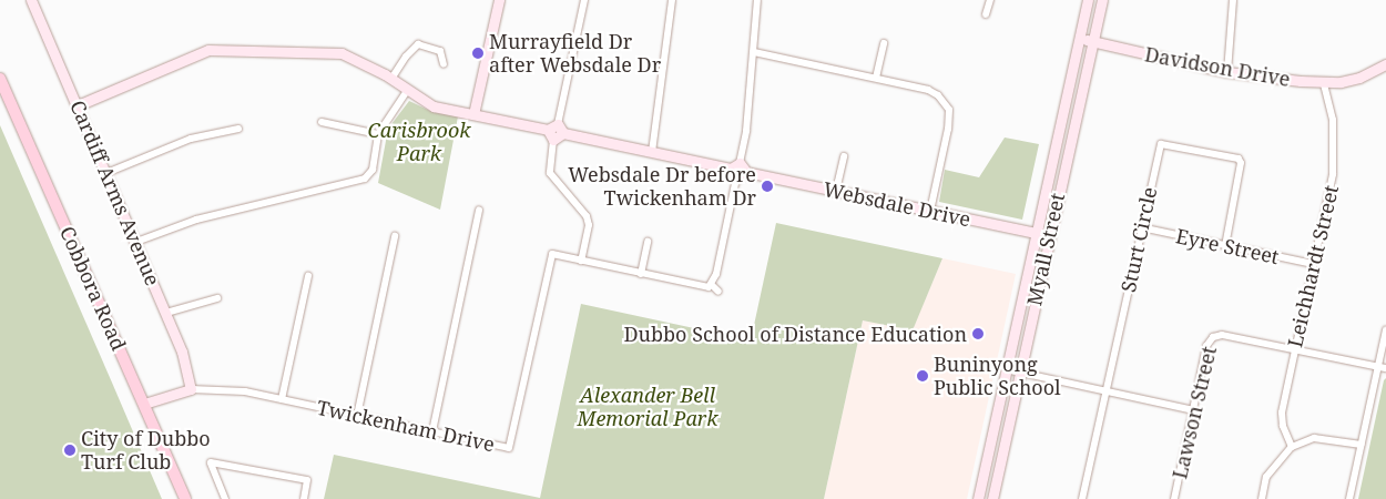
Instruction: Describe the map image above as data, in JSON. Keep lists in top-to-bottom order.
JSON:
{
  "streets": {
    "main road": ["Cobbora Road"],
    "street": [
      "Davidson Drive",
      "Cardiff Arms Avenue",
      "Websdale Drive",
      "Sturt Circle",
      "Eyre Street",
      "Myall Street",
      "Leichhardt Street",
      "Lawson Street",
      "Twickenham Drive"
    ]
  },
  "crossings": [
    ["Davidson Drive", "Myall Street"],
    ["Davidson Drive", "Leichhardt Street"],
    ["Cardiff Arms Avenue", "Twickenham Drive"],
    ["Websdale Drive", "Myall Street"],
    ["Sturt Circle", "Eyre Street"],
    ["Eyre Street", "Leichhardt Street"],
    ["Leichhardt Street", "Lawson Street"],
    ["Cobbora Road", "Twickenham Drive"]
  ],
  "parks": ["Carisbrook Park", "Alexander Bell Memorial Park"],
  "places": [
    "Murrayfield Dr after Websdale Dr",
    "Websdale Dr before Twickenham Dr",
    "Dubbo School of Distance Education",
    "Buninyong Public School",
    "City of Dubbo Turf Club"
  ]
}
